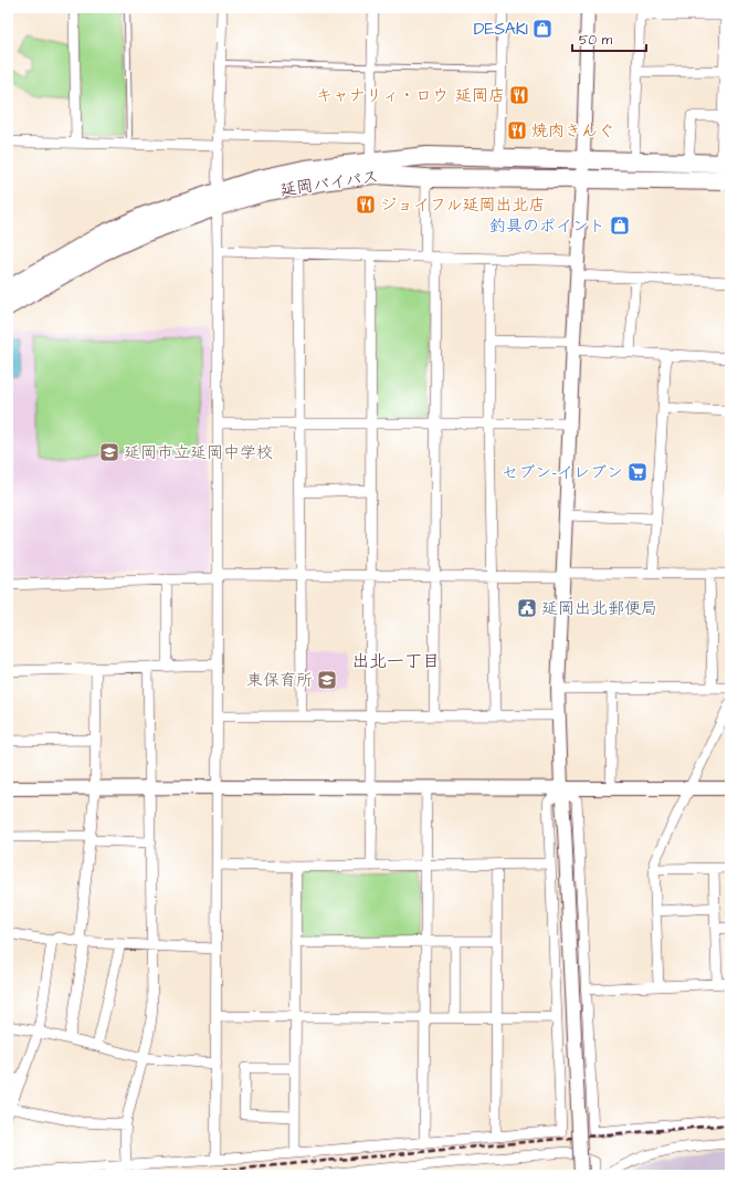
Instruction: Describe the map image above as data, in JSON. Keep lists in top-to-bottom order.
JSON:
{
  "streets": {
    "highway": ["延岡バイパス"]
  },
  "districts": ["出北一丁目"],
  "places": {
    "shop": ["DESAKI", "釣具のポイント"],
    "restaurant": ["キャナリィ・ロウ 延岡店", "焼肉きんぐ", "ジョイフル延岡出北店"],
    "school or university": ["延岡市立延岡中学校", "東保育所"],
    "supermarket": ["セブン-イレブン"],
    "public building": ["延岡出北郵便局"]
  },
  "scale_bar": "50 m"
}
